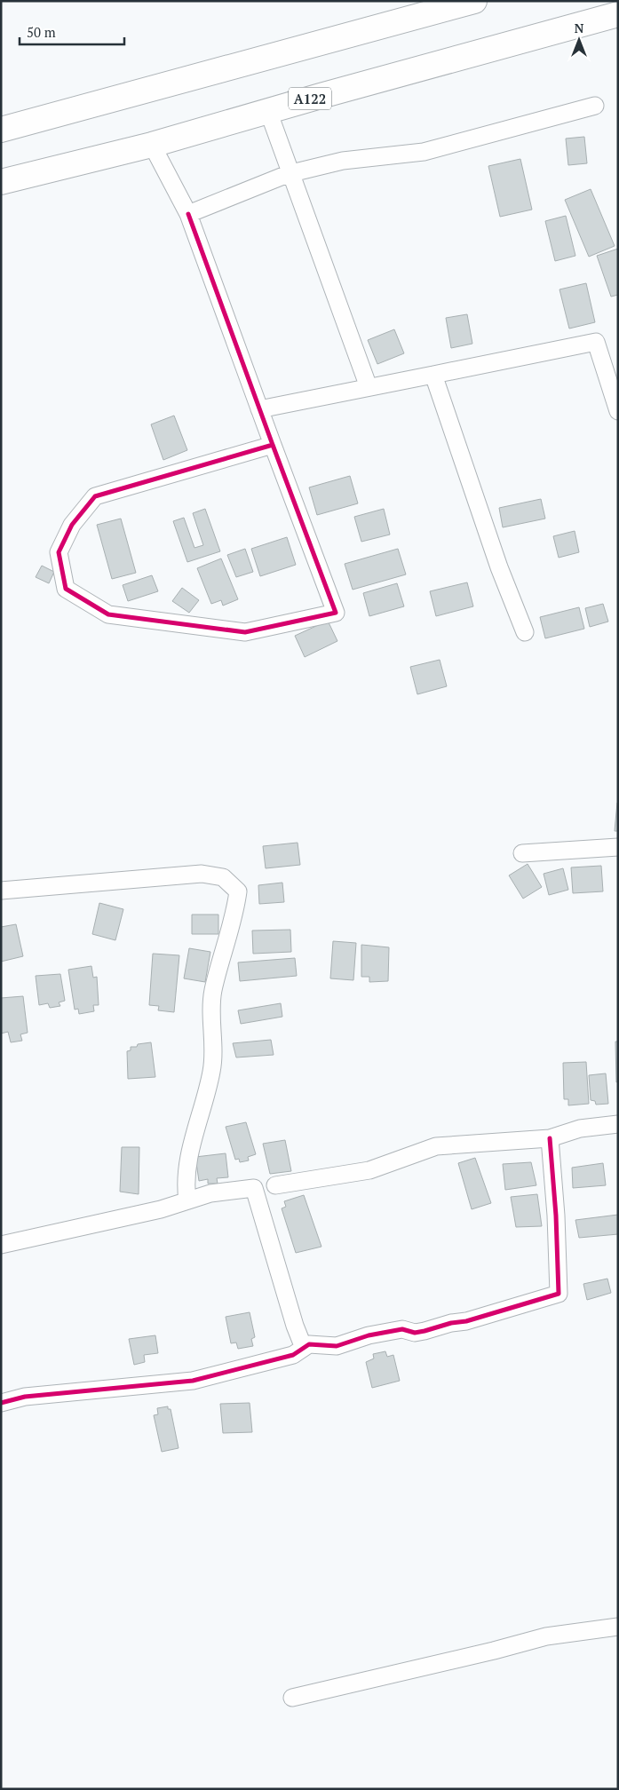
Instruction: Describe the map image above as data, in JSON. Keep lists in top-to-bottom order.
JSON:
{
  "streets": {
    "highway": ["A122"]
  },
  "scale_bar": "50 m",
  "north": "top"
}
